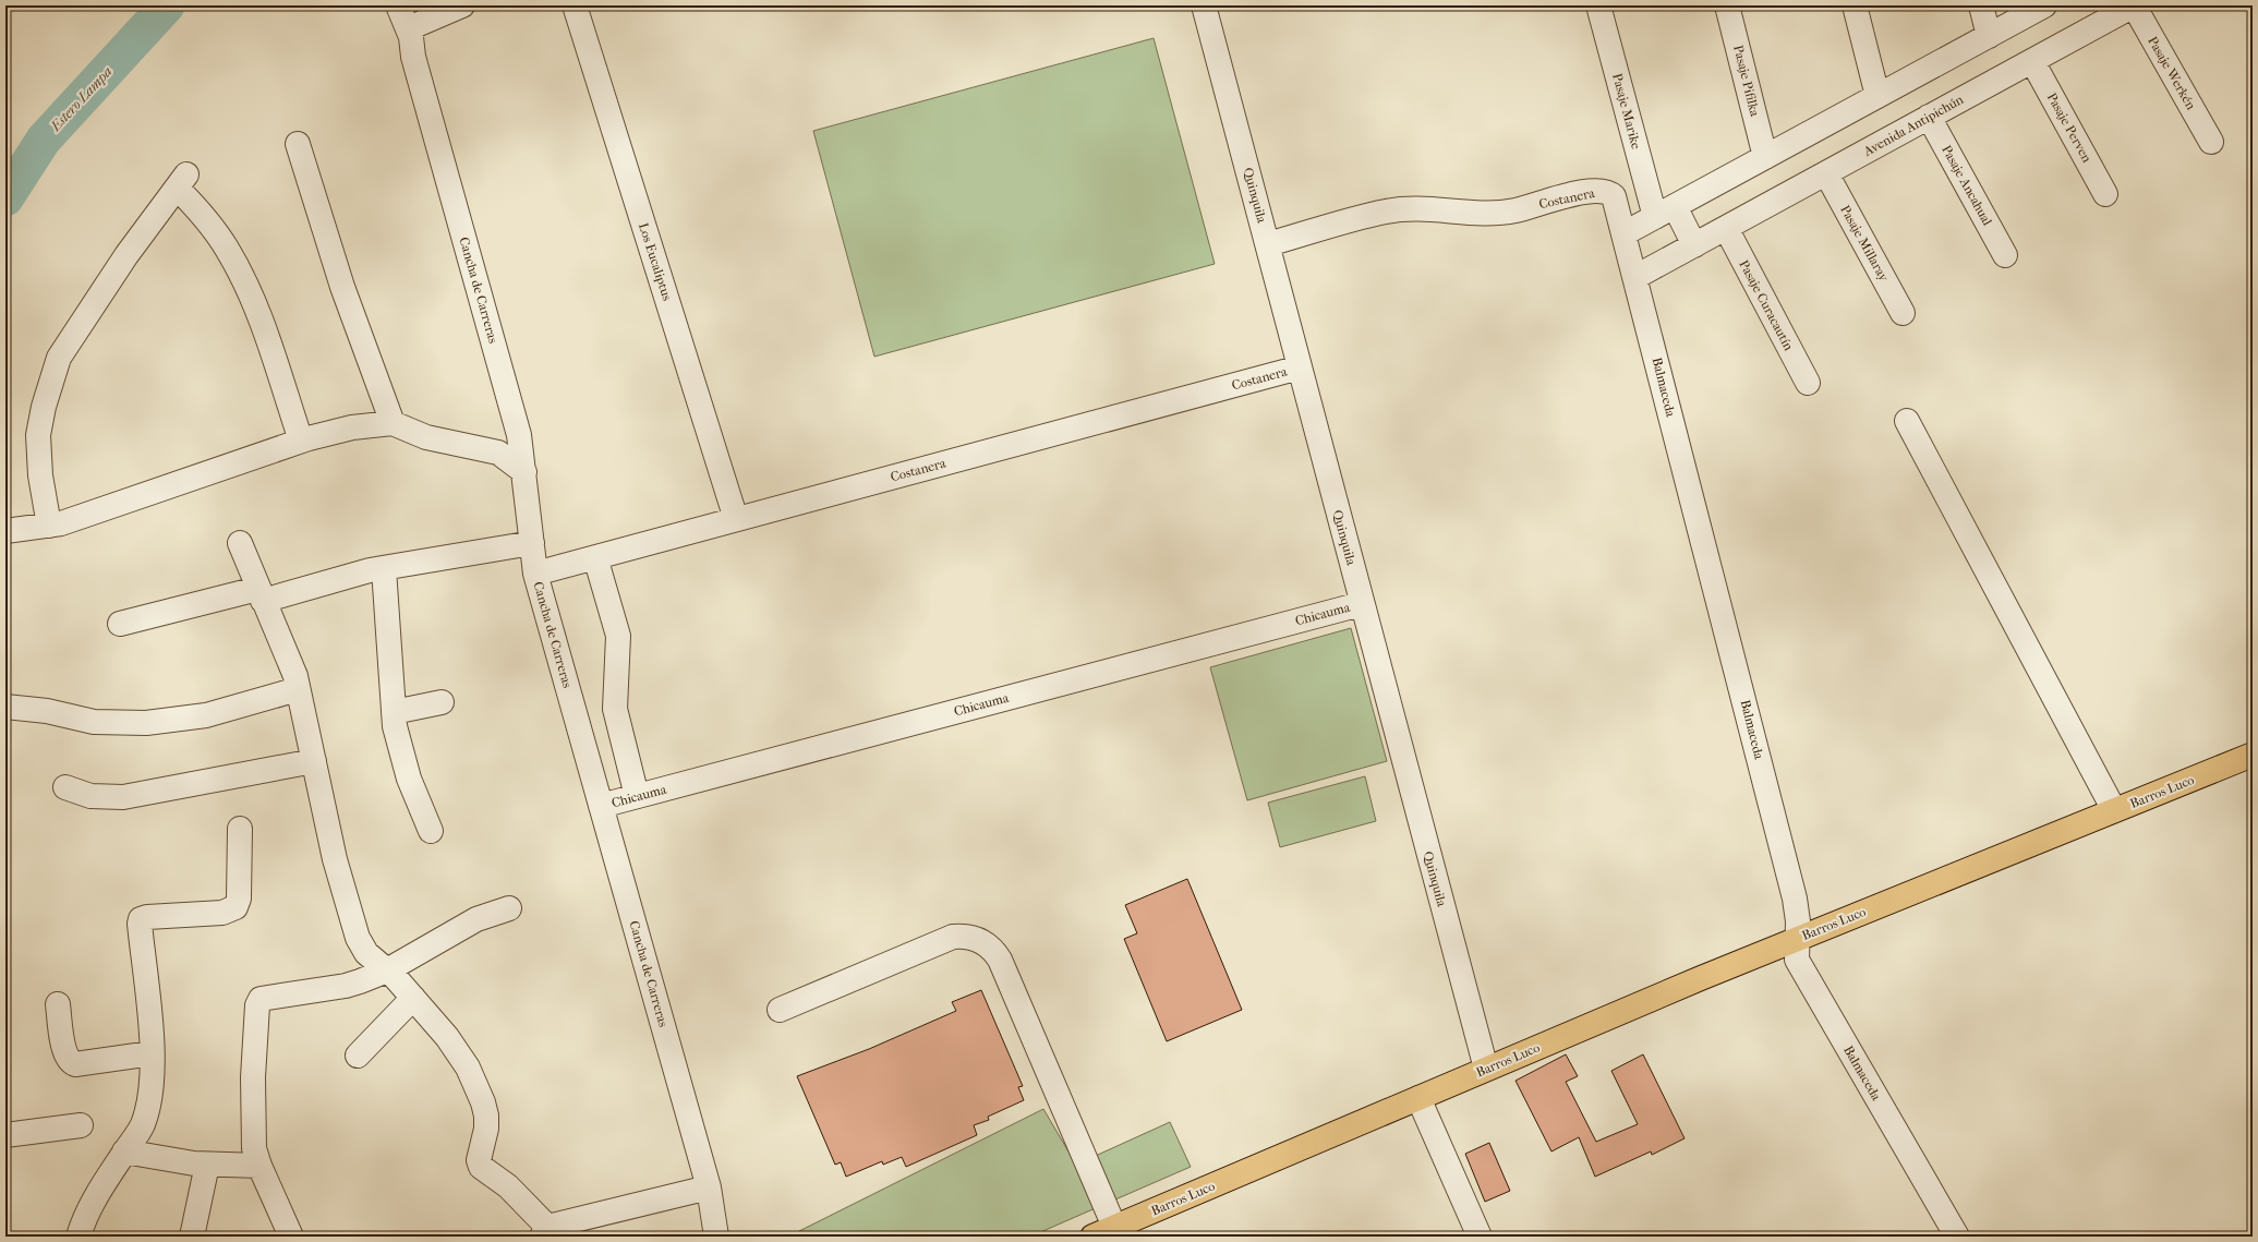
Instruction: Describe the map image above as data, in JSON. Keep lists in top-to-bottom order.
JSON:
{
  "streets": {
    "main road": ["Barros Luco"],
    "street": [
      "Pasaje Werkén",
      "Pasaje Pifilka",
      "Pasaje Marike",
      "Avenida Antipichún",
      "Pasaje Perven",
      "Pasaje Ancahual",
      "Quinquila",
      "Costanera",
      "Pasaje Millaray",
      "Los Eucaliptus",
      "Cancha de Carreras",
      "Pasaje Curacautín",
      "Balmaceda",
      "Chicauma"
    ]
  },
  "crossings": [
    ["Pasaje Werkén", "Avenida Antipichún"],
    ["Avenida Antipichún", "Pasaje Perven"],
    ["Avenida Antipichún", "Pasaje Ancahual"],
    ["Avenida Antipichún", "Pasaje Millaray"],
    ["Avenida Antipichún", "Pasaje Curacautín"],
    ["Avenida Antipichún", "Balmaceda"],
    ["Quinquila", "Costanera"],
    ["Quinquila", "Chicauma"],
    ["Quinquila", "Barros Luco"],
    ["Costanera", "Los Eucaliptus"],
    ["Costanera", "Cancha de Carreras"],
    ["Costanera", "Balmaceda"],
    ["Cancha de Carreras", "Chicauma"],
    ["Balmaceda", "Barros Luco"]
  ],
  "water": ["Estero Lampa"]
}
